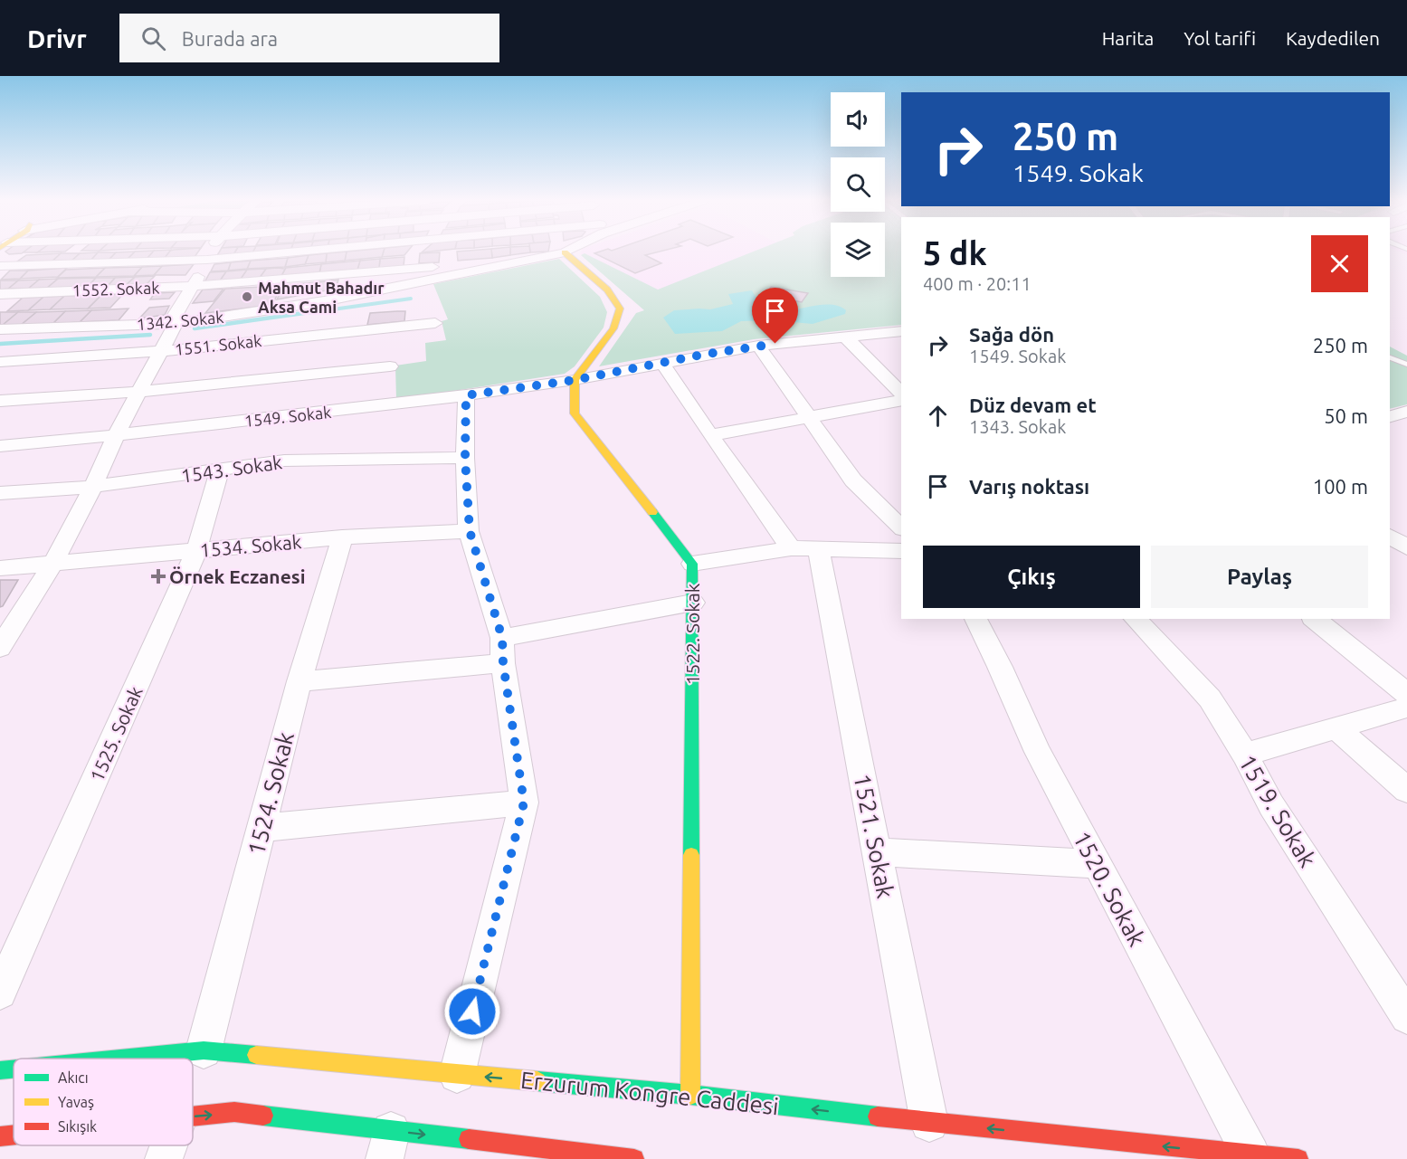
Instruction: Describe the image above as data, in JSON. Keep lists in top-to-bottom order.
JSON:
{
  "streets": {
    "street": [
      "1552. Sokak",
      "1342. Sokak",
      "1551. Sokak",
      "1549. Sokak",
      "1543. Sokak",
      "1534. Sokak",
      "1522. Sokak",
      "1525. Sokak",
      "1524. Sokak",
      "1519. Sokak",
      "1521. Sokak",
      "1520. Sokak",
      "Erzurum Kongre Caddesi"
    ]
  },
  "crossings": [
    ["1552. Sokak", "1342. Sokak"],
    ["1549. Sokak", "1522. Sokak"],
    ["1543. Sokak", "1525. Sokak"],
    ["1534. Sokak", "1525. Sokak"],
    ["1534. Sokak", "1524. Sokak"],
    ["1522. Sokak", "Erzurum Kongre Caddesi"],
    ["1524. Sokak", "Erzurum Kongre Caddesi"],
    ["1521. Sokak", "Erzurum Kongre Caddesi"],
    ["1520. Sokak", "Erzurum Kongre Caddesi"]
  ],
  "one_way": ["Erzurum Kongre Caddesi"],
  "places": {
    "other": ["Mahmut Bahadır Aksa Cami"],
    "health": ["Örnek Eczanesi"]
  },
  "legend": ["Akıcı", "Yavaş", "Sıkışık"],
  "page": {
    "header": "Drivr",
    "search": "Burada ara",
    "nav": ["Harita", "Yol tarifi", "Kaydedilen"],
    "turn": ["250 m", "1549. Sokak"],
    "heading": ["5 dk", "400 m · 20:11"],
    "list": [
      {
        "name": "Sağa dön",
        "note": "1549. Sokak",
        "value": "250 m"
      },
      {
        "name": "Düz devam et",
        "note": "1343. Sokak",
        "value": "50 m"
      },
      {
        "name": "Varış noktası",
        "value": "100 m"
      }
    ],
    "buttons": ["Çıkış", "Paylaş"]
  }
}
